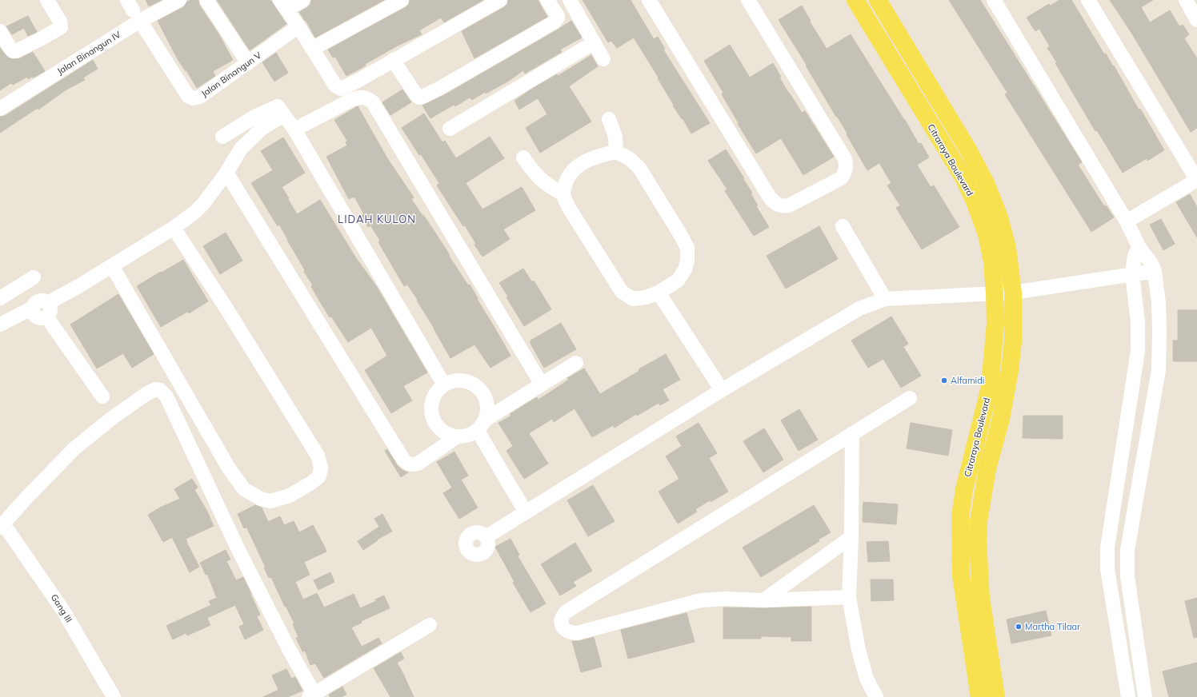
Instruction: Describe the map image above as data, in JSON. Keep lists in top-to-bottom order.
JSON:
{
  "streets": {
    "main road": ["Citraraya Boulevard"],
    "street": ["Jalan Binangun IV", "Jalan Binangun V", "Gang III"]
  },
  "crossings": [
    ["Jalan Binangun IV", "Jalan Binangun V"]
  ],
  "districts": ["LIDAH KULON"],
  "places": ["Alfamidi", "Martha Tilaar"]
}
